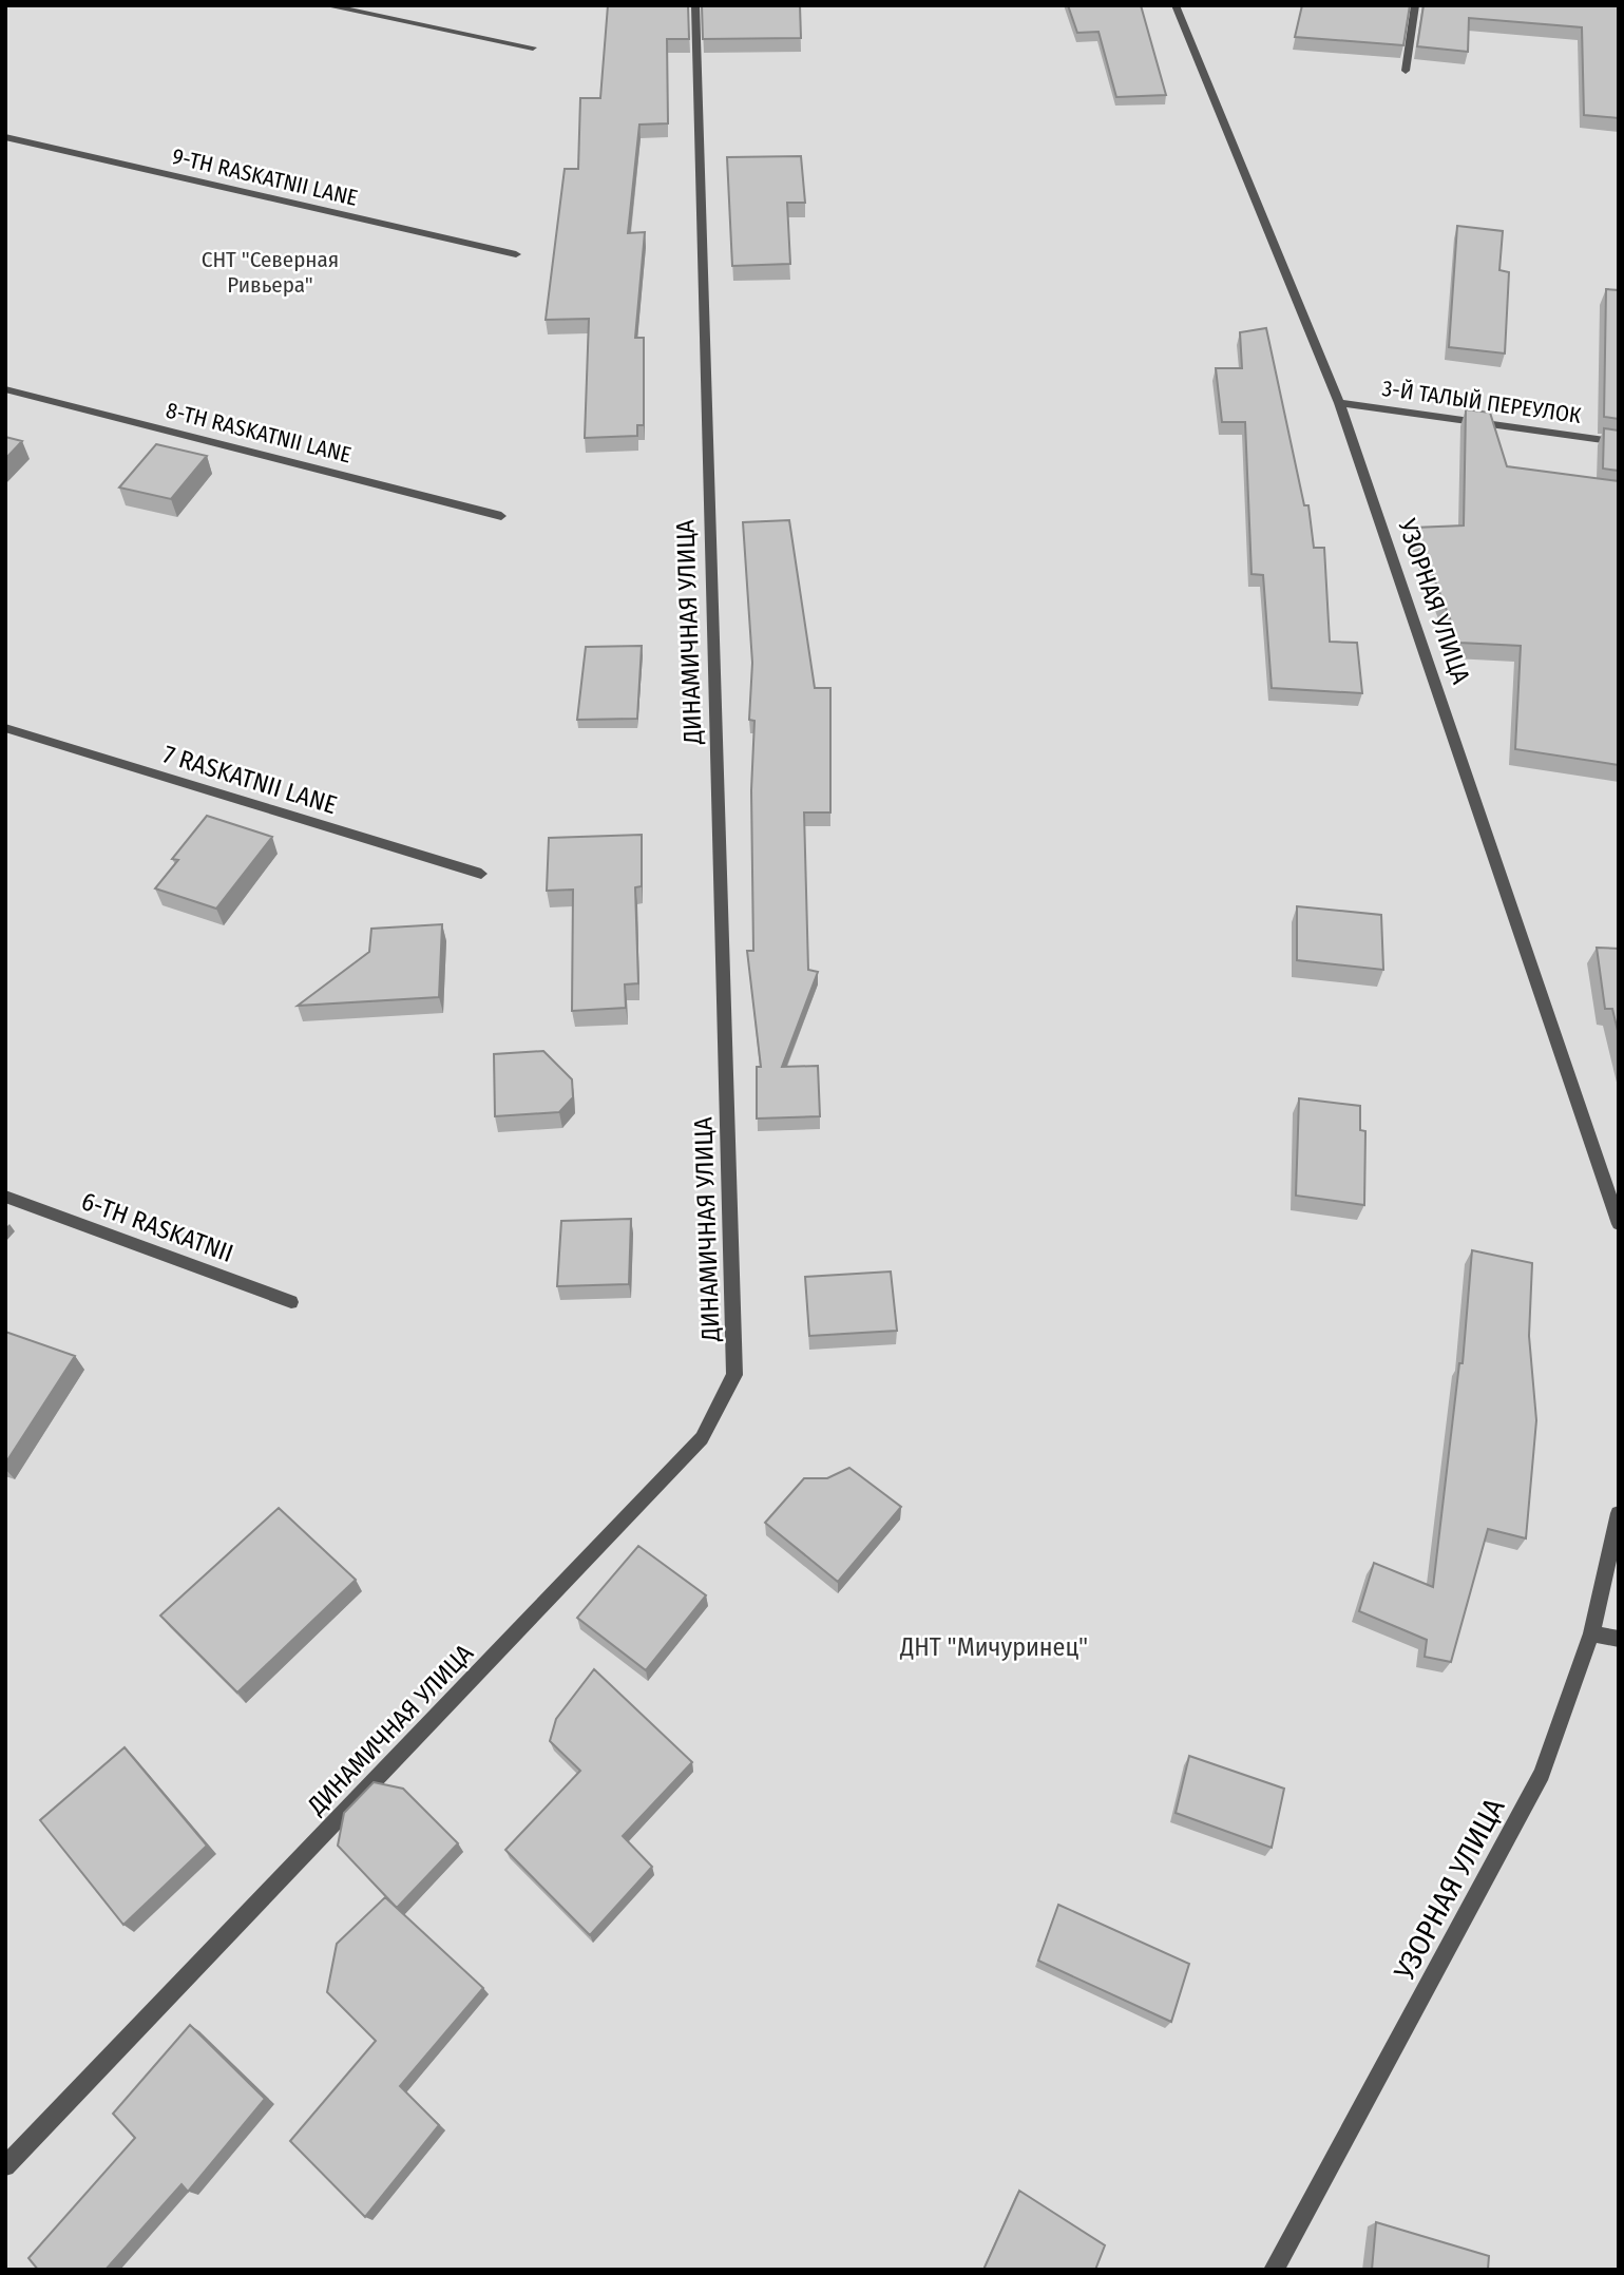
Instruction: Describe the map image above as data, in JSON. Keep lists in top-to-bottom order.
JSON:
{
  "streets": {
    "street": [
      "9-TH RASKATNII LANE",
      "3-Й ТАЛЫЙ ПЕРЕУЛОК",
      "8-TH RASKATNII LANE",
      "УЗОРНАЯ УЛИЦА",
      "ДИНАМИЧНАЯ УЛИЦА",
      "7 RASKATNII LANE",
      "6-TH RASKATNII"
    ]
  },
  "crossings": [
    ["3-Й ТАЛЫЙ ПЕРЕУЛОК", "УЗОРНАЯ УЛИЦА"]
  ],
  "parks": ["СНТ \"Северная Ривьера\"", "ДНТ \"Мичуринец\""]
}
